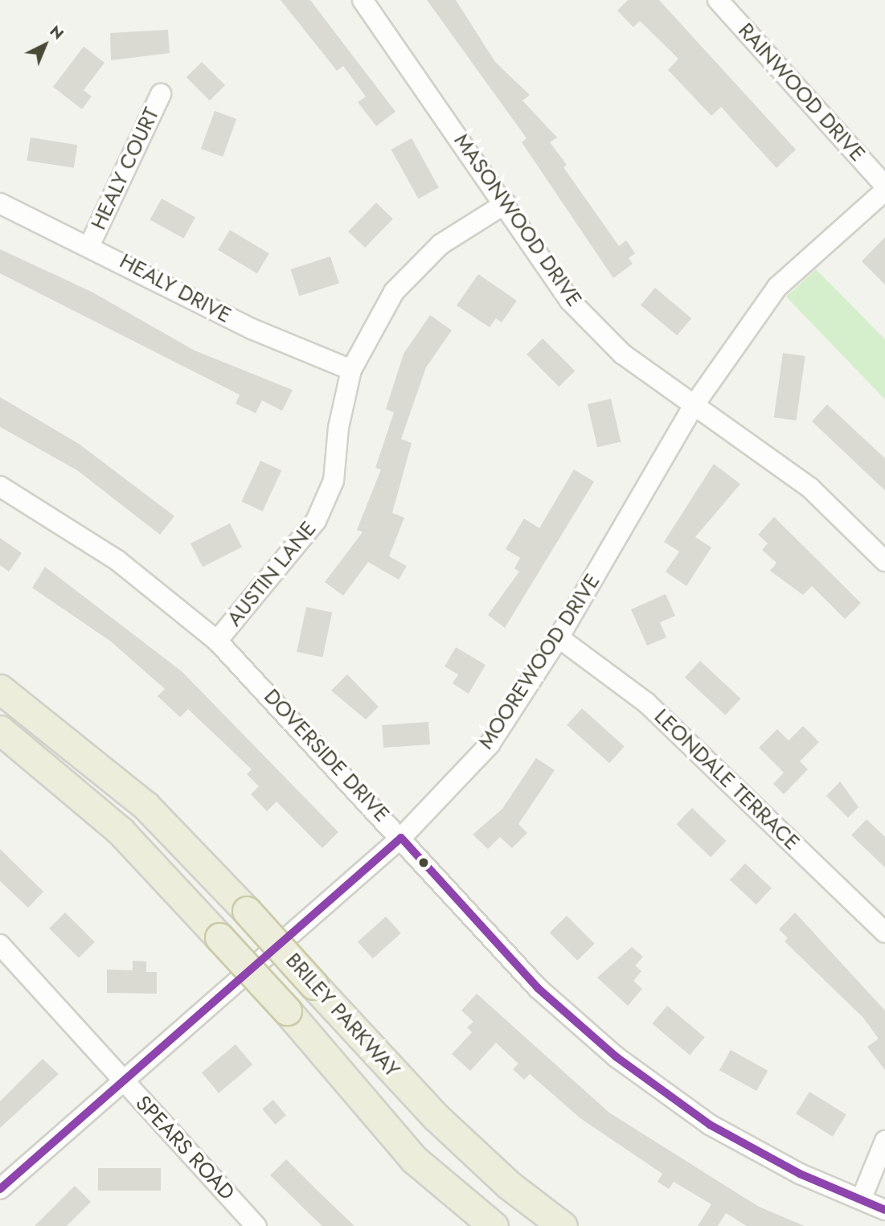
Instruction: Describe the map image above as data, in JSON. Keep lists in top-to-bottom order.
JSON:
{
  "streets": {
    "highway": ["BRILEY PARKWAY"],
    "street": [
      "RAINWOOD DRIVE",
      "HEALY COURT",
      "MASONWOOD DRIVE",
      "HEALY DRIVE",
      "AUSTIN LANE",
      "MOOREWOOD DRIVE",
      "DOVERSIDE DRIVE",
      "LEONDALE TERRACE",
      "SPEARS ROAD"
    ]
  },
  "crossings": [
    ["HEALY COURT", "HEALY DRIVE"],
    ["MASONWOOD DRIVE", "AUSTIN LANE"],
    ["MASONWOOD DRIVE", "MOOREWOOD DRIVE"],
    ["HEALY DRIVE", "AUSTIN LANE"],
    ["AUSTIN LANE", "DOVERSIDE DRIVE"],
    ["MOOREWOOD DRIVE", "DOVERSIDE DRIVE"],
    ["MOOREWOOD DRIVE", "LEONDALE TERRACE"],
    ["MOOREWOOD DRIVE", "SPEARS ROAD"]
  ],
  "north": "top right"
}
